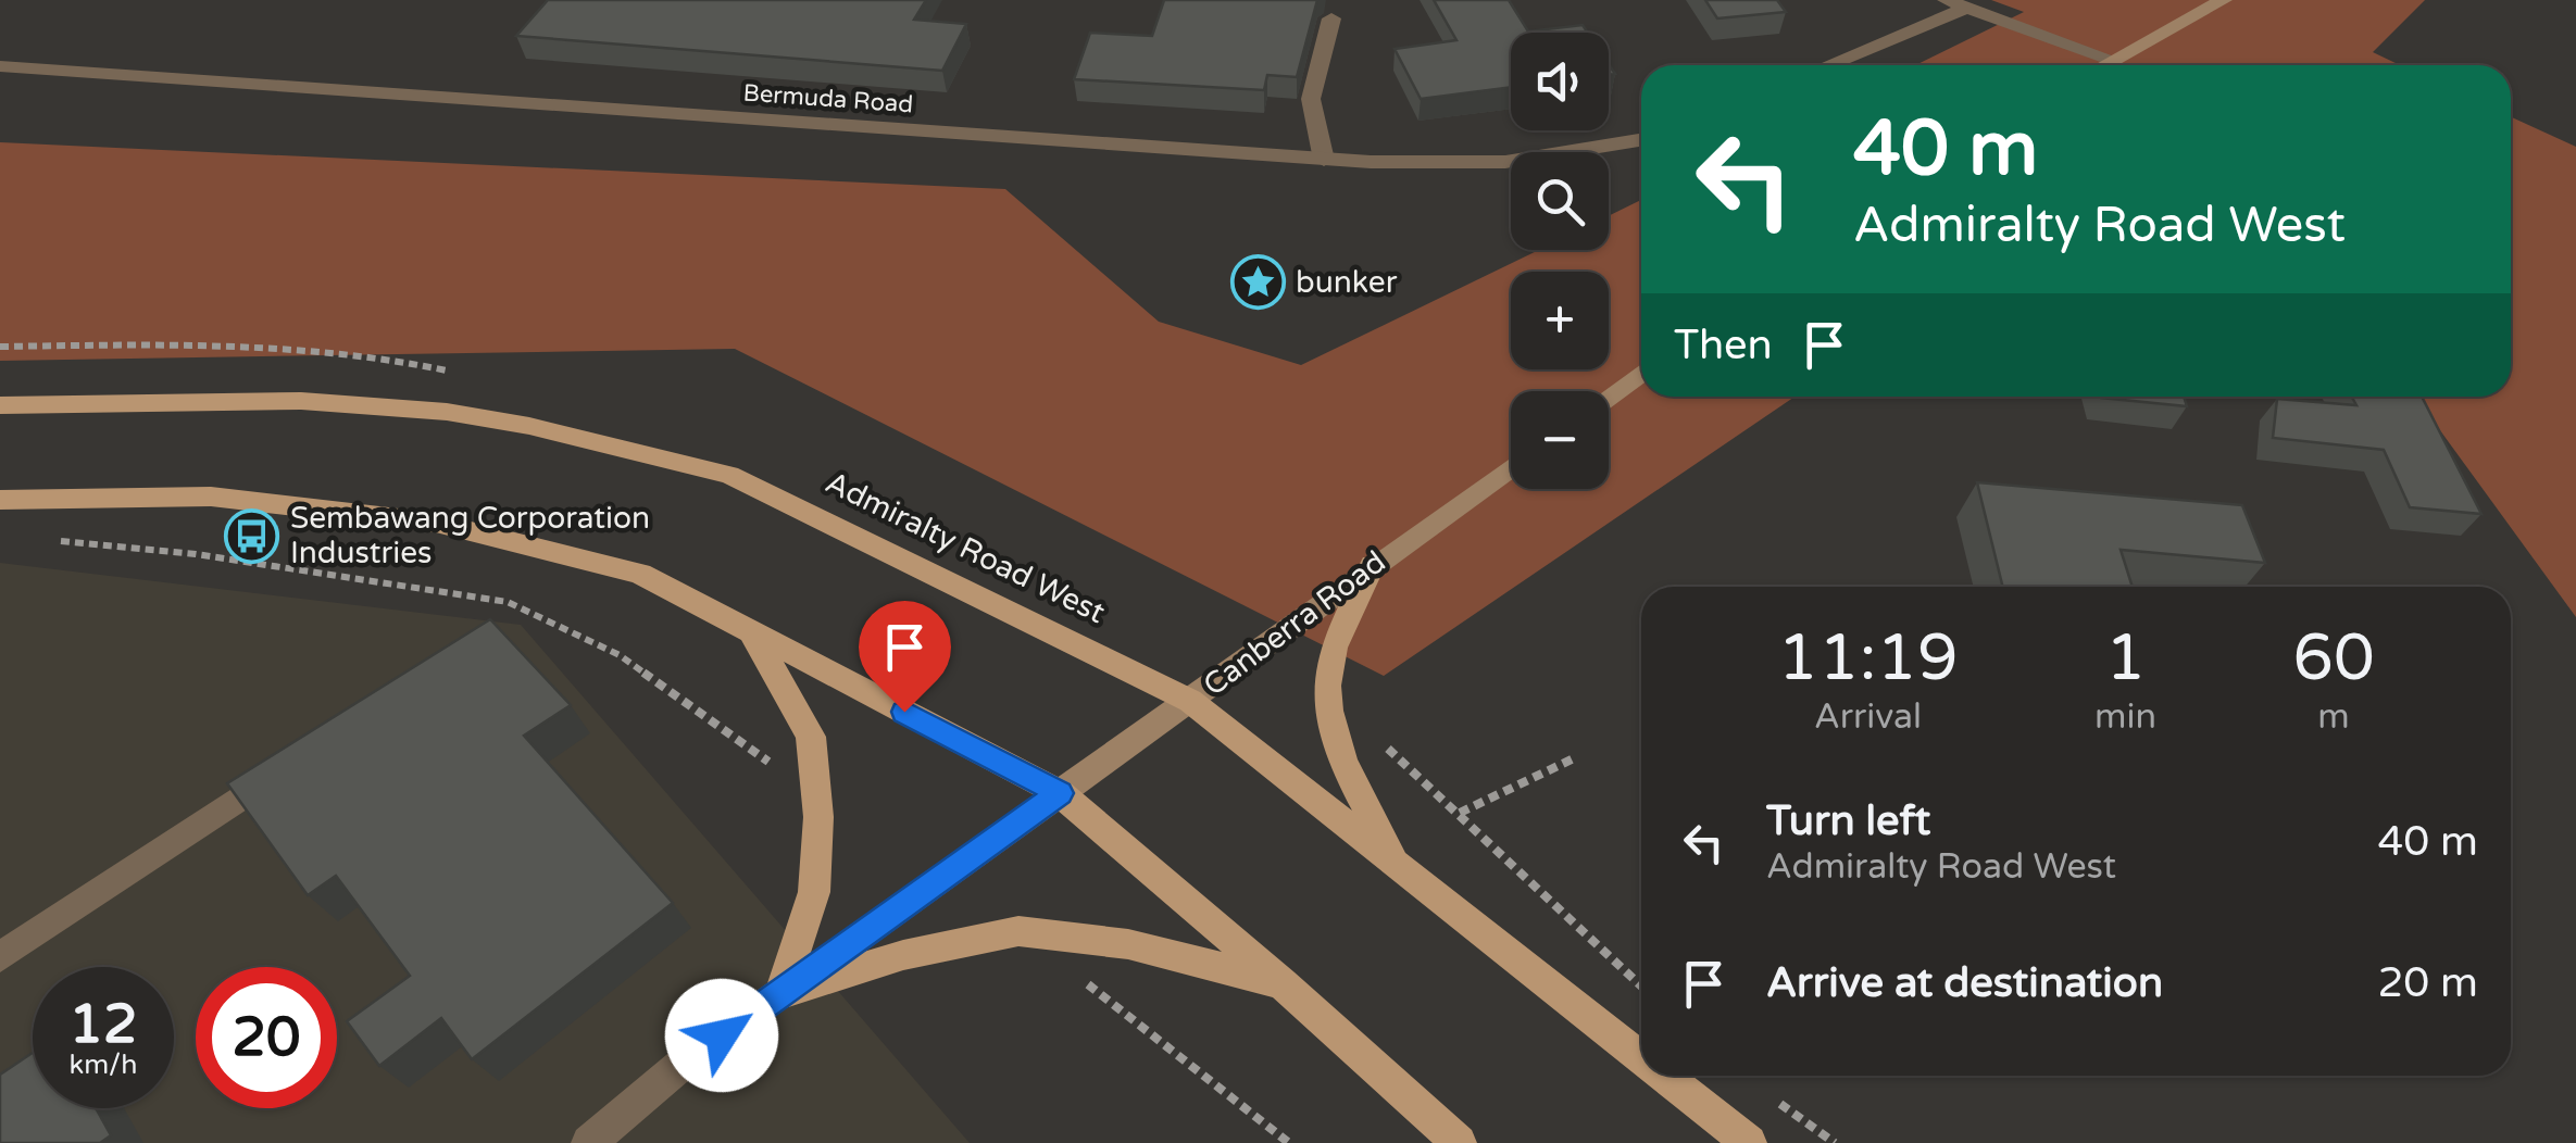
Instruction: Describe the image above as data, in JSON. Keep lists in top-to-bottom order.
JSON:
{
  "streets": {
    "main road": ["Admiralty Road West", "Canberra Road"],
    "street": ["Bermuda Road"]
  },
  "crossings": [
    ["Admiralty Road West", "Canberra Road"]
  ],
  "places": {
    "place": ["bunker"],
    "bus stop": ["Sembawang Corporation Industries"]
  },
  "page": {
    "map_buttons": ["+", "−"],
    "turn": ["40 m", "Admiralty Road West"],
    "then": "Then",
    "eta": [
      "11:19",
      "Arrival",
      "1",
      "min",
      "60",
      "m"
    ],
    "list": [
      {
        "name": "Turn left",
        "note": "Admiralty Road West",
        "value": "40 m"
      },
      {
        "name": "Arrive at destination",
        "value": "20 m"
      }
    ],
    "speed": "12 km/h",
    "limit": "20"
  }
}
